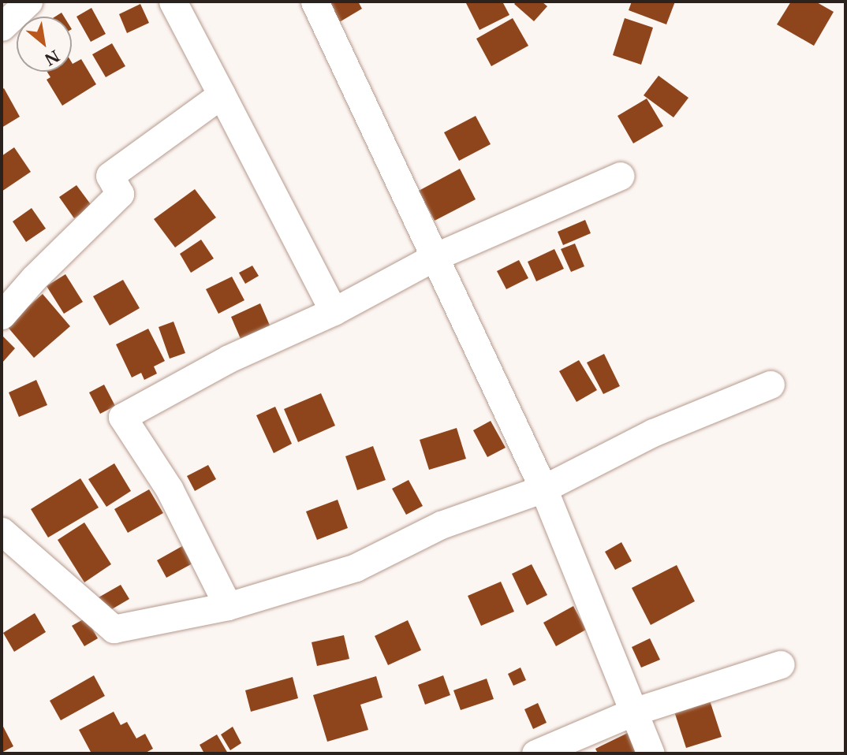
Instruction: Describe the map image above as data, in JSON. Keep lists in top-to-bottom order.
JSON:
{
  "north": "bottom right"
}
